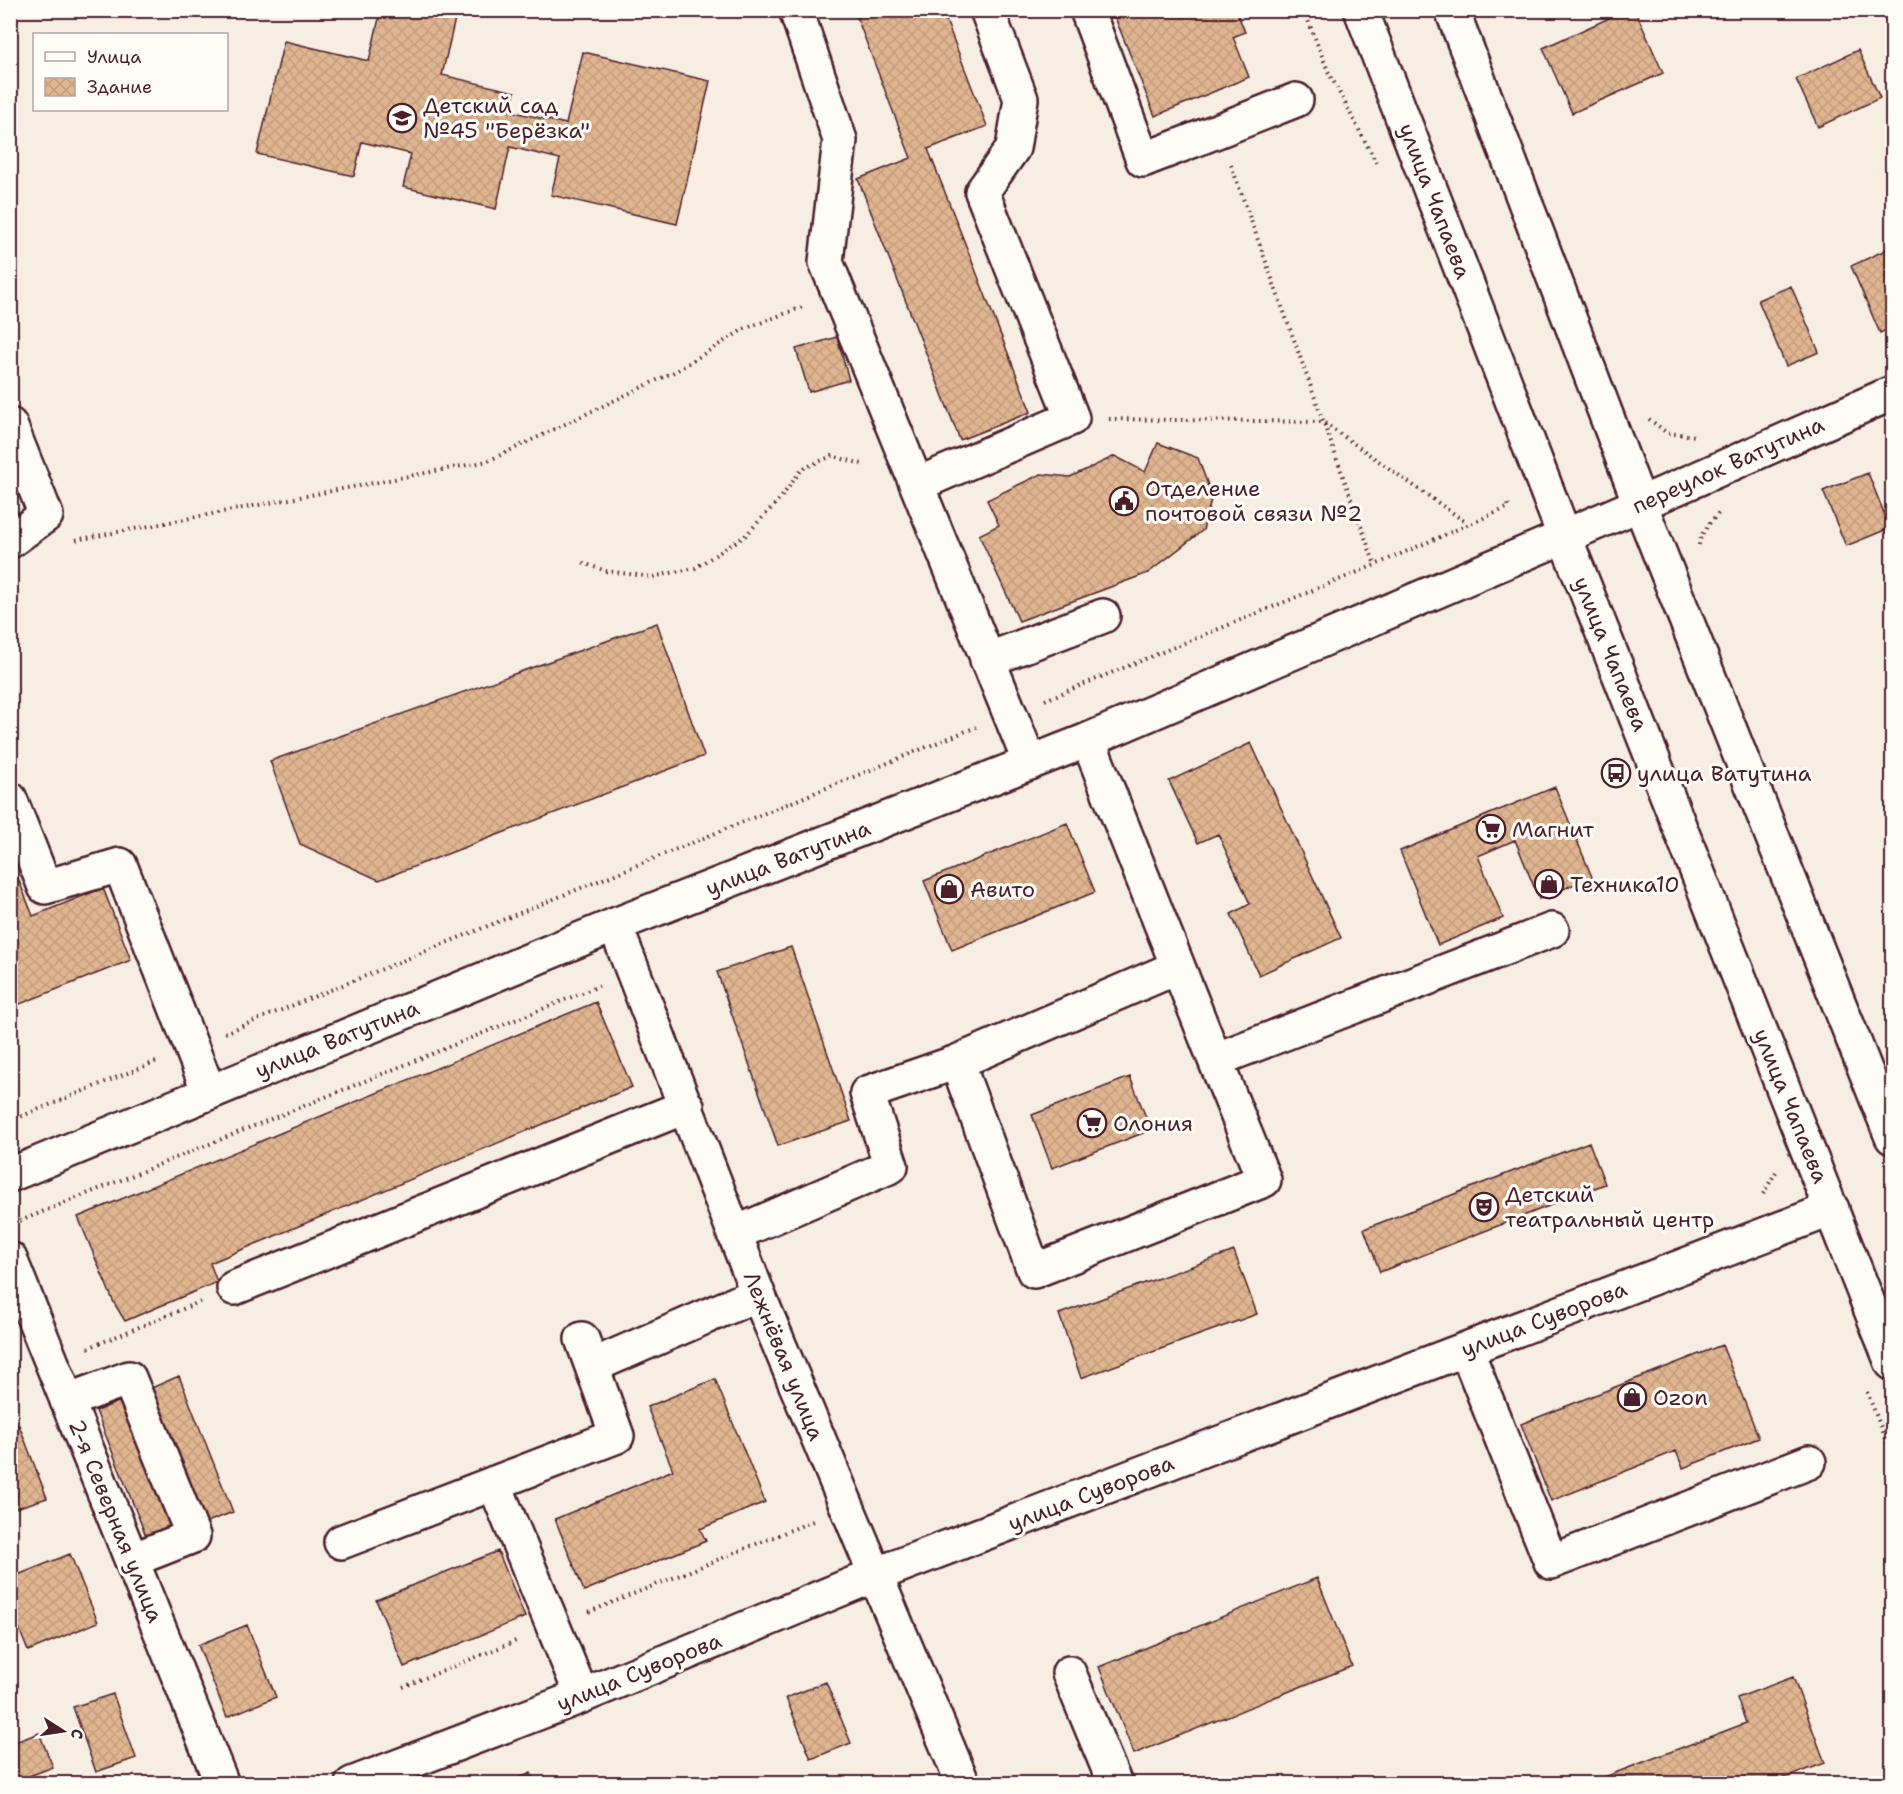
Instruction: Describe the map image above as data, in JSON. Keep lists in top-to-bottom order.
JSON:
{
  "streets": {
    "main road": [
      "улица Чапаева",
      "переулок Ватутина",
      "улица Ватутина",
      "улица Суворова",
      "Лежнёвая улица",
      "2-я Северная улица"
    ]
  },
  "crossings": [
    ["улица Чапаева", "переулок Ватутина"],
    ["улица Чапаева", "улица Ватутина"],
    ["улица Чапаева", "улица Суворова"],
    ["переулок Ватутина", "улица Ватутина"],
    ["улица Ватутина", "Лежнёвая улица"],
    ["улица Суворова", "Лежнёвая улица"]
  ],
  "places": {
    "school or university": ["Детский сад №45 \"Берёзка\""],
    "public building": ["Отделение почтовой связи №2"],
    "bus stop": ["улица Ватутина"],
    "supermarket": ["Магнит", "Олония"],
    "shop": ["Техника10", "Авито", "Ozon"],
    "theatre": ["Детский театральный центр"]
  },
  "legend": ["Улица", "Здание"],
  "north": "right"
}
